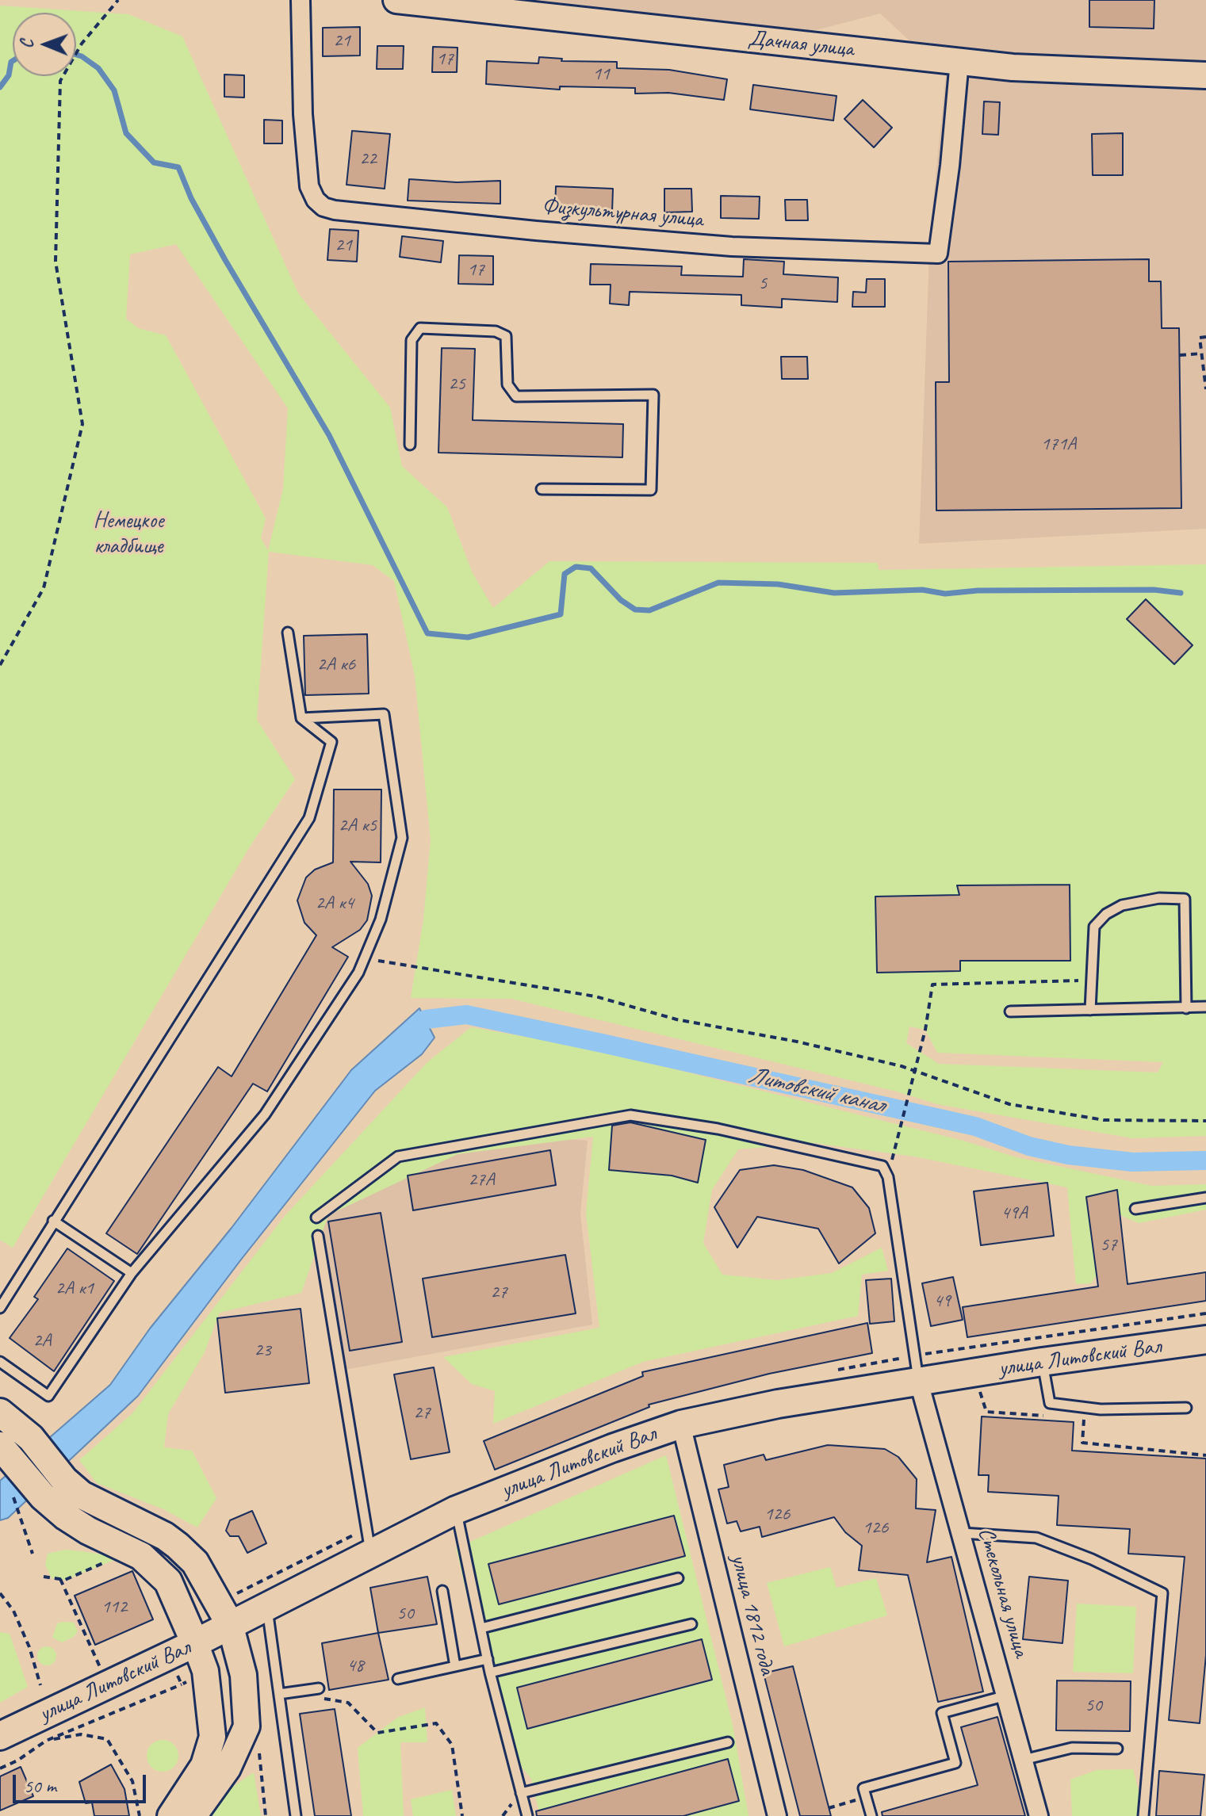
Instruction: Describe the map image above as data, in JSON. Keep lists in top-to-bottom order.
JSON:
{
  "streets": {
    "main road": ["улица Литовский Вал"],
    "street": [
      "Дачная улица",
      "Физкультурная улица",
      "Стекольная улица",
      "улица 1812 года"
    ]
  },
  "crossings": [
    ["Дачная улица", "Физкультурная улица"],
    ["улица Литовский Вал", "Стекольная улица"],
    ["улица Литовский Вал", "улица 1812 года"]
  ],
  "water": ["Литовский канал"],
  "parks": ["Немецкое кладбище"],
  "house_numbers": [
    "21",
    "17",
    "11",
    "22",
    "21",
    "17",
    "5",
    "25",
    "171А",
    "2А к6",
    "2А к5",
    "2А к4",
    "27А",
    "49А",
    "57",
    "2А к1",
    "27",
    "49",
    "2А",
    "23",
    "27",
    "126",
    "126",
    "112",
    "50",
    "48",
    "50"
  ],
  "scale_bar": "50 m",
  "north": "left"
}
